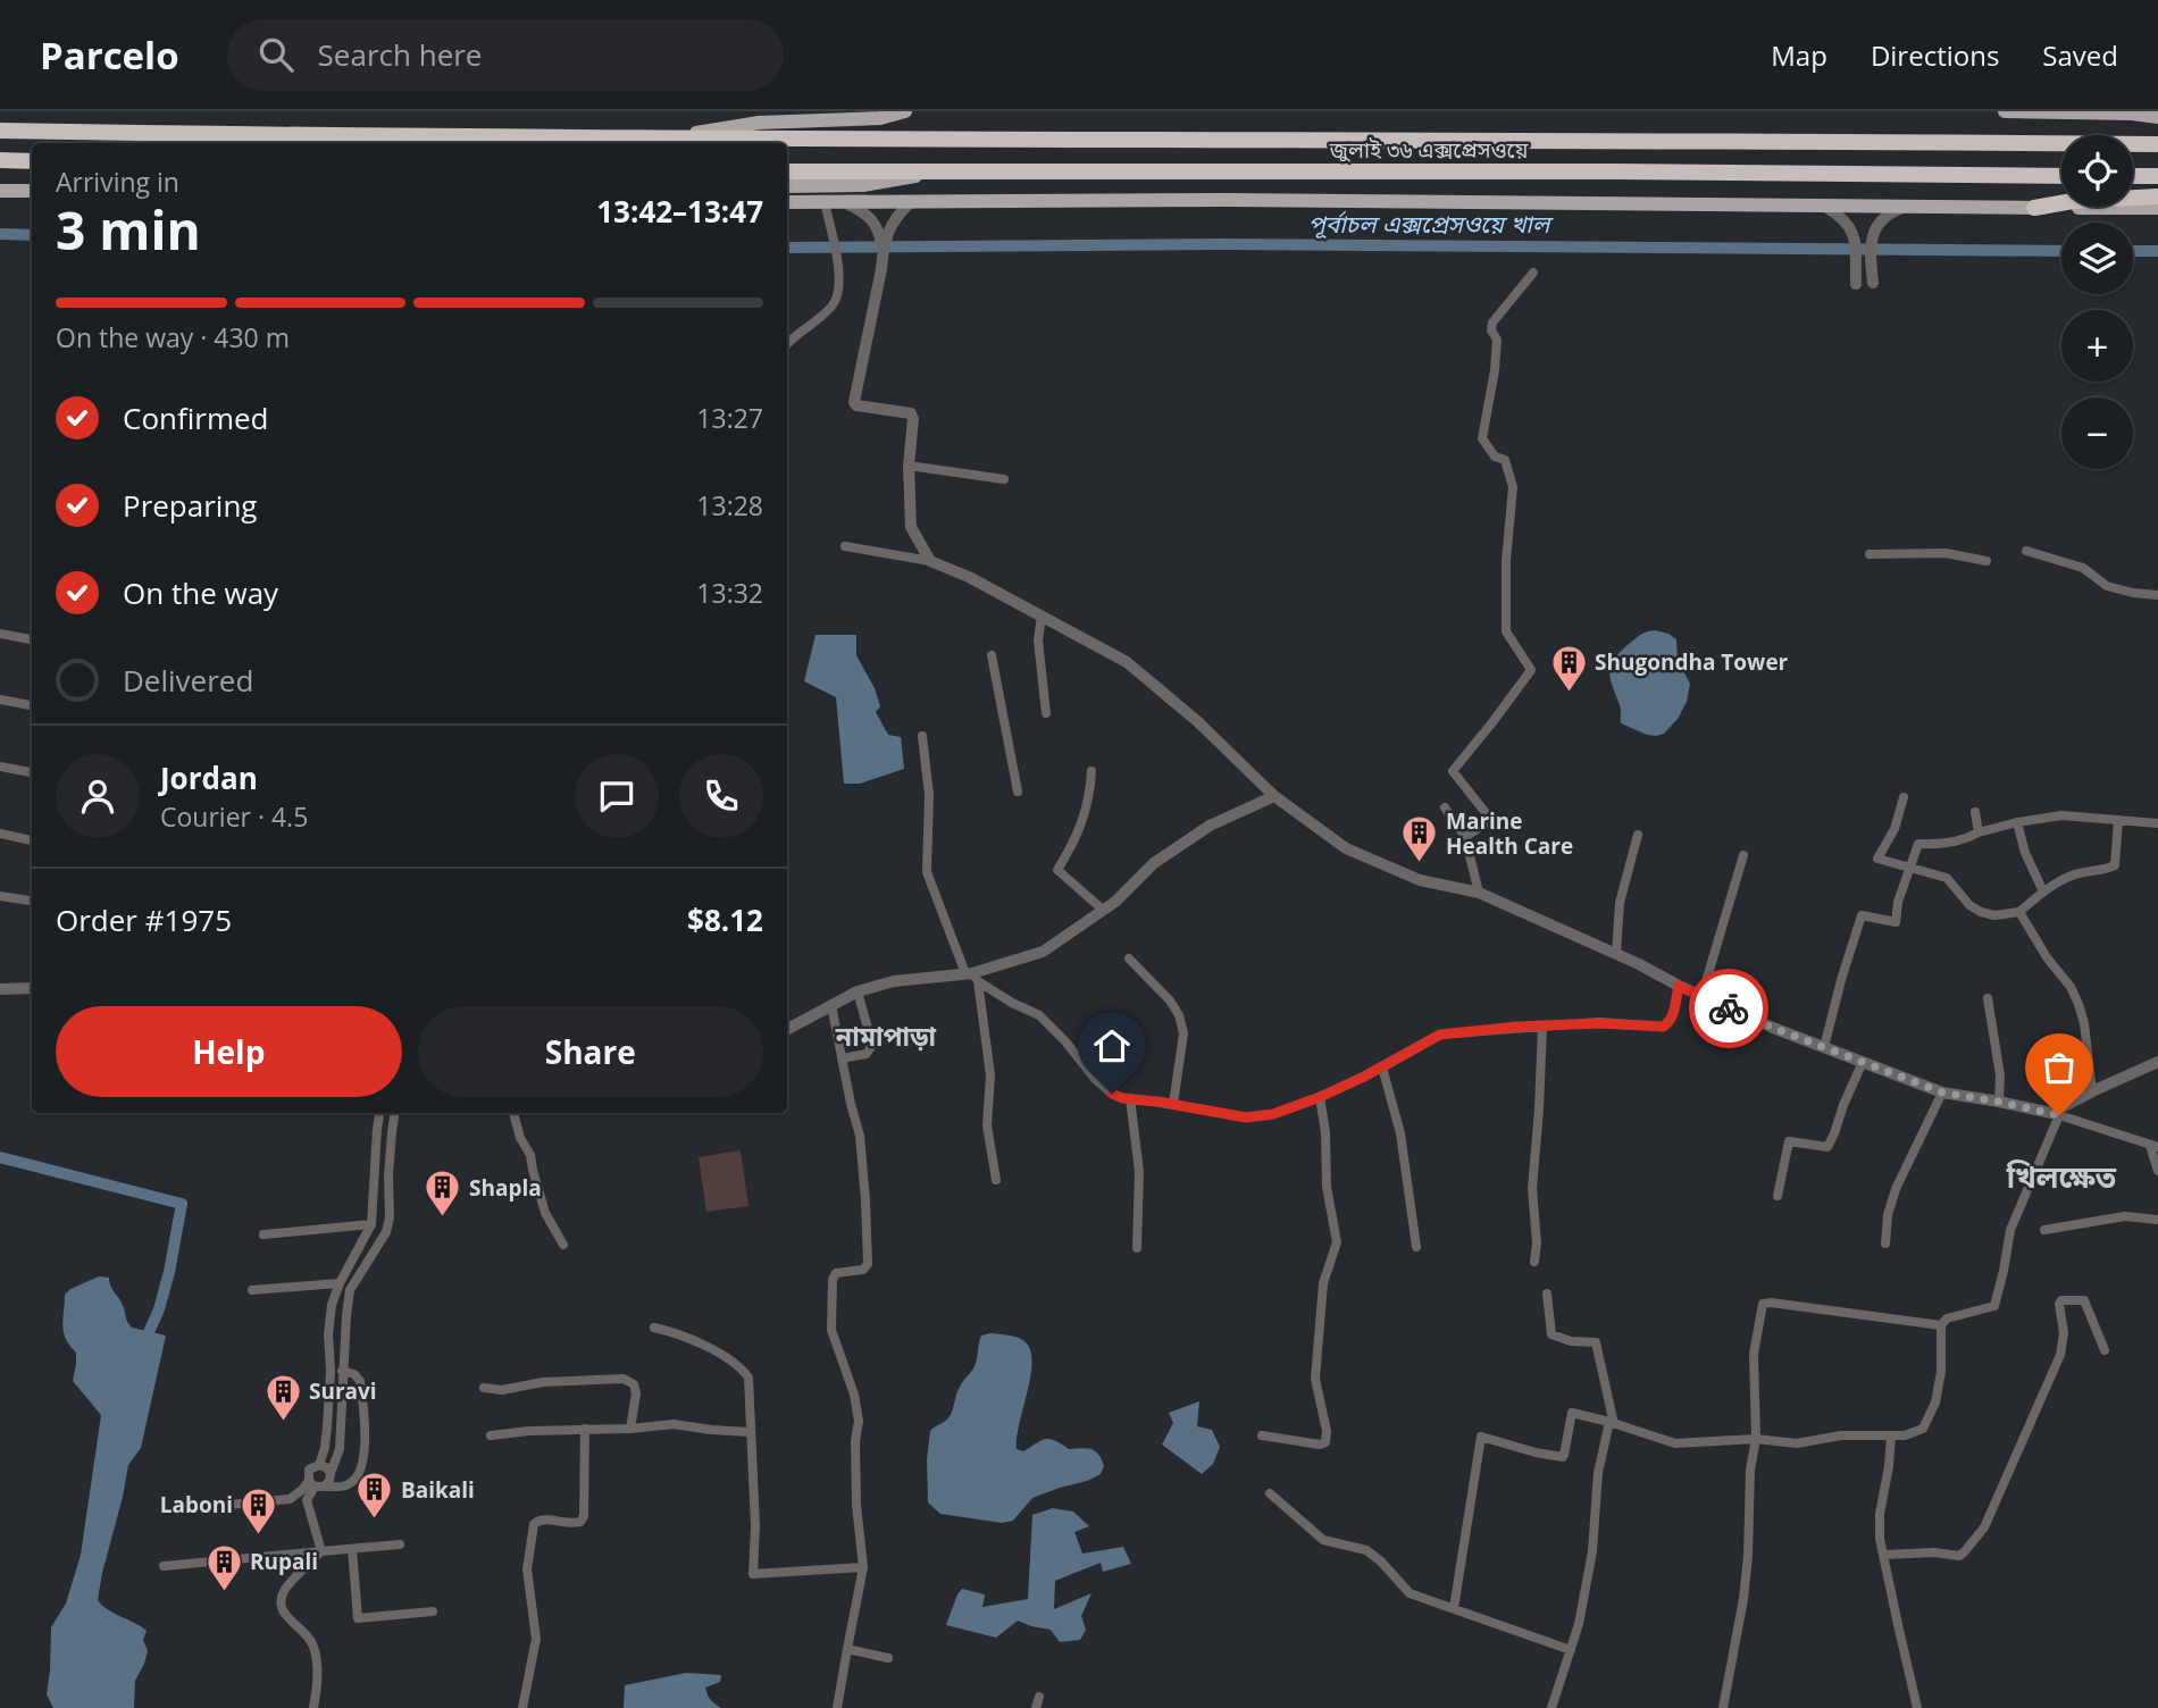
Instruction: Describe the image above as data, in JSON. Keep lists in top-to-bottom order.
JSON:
{
  "streets": {
    "highway": ["জুলাই ৩৬ এক্সপ্রেসওয়ে"]
  },
  "districts": ["নামাপাড়া", "খিলক্ষেত"],
  "water": ["পূর্বাচল এক্সপ্রেসওয়ে খাল"],
  "places": {
    "building": [
      "Shugondha Tower",
      "Marine Health Care",
      "Shapla",
      "Suravi",
      "Baikali",
      "Laboni",
      "Rupali"
    ]
  },
  "page": {
    "header": "Parcelo",
    "search": "Search here",
    "nav": ["Map", "Directions", "Saved"],
    "map_buttons": ["+", "−"],
    "heading": ["3 min", "Arriving in", "13:42–13:47"],
    "panel": [
      "Jordan",
      "Courier · 4.5",
      "Order #1975",
      "$8.12"
    ],
    "bar": "On the way · 430 m",
    "list": [
      ["Confirmed", "13:27"],
      ["Preparing", "13:28"],
      ["On the way", "13:32"],
      "Delivered"
    ],
    "buttons": ["Help", "Share"]
  }
}
